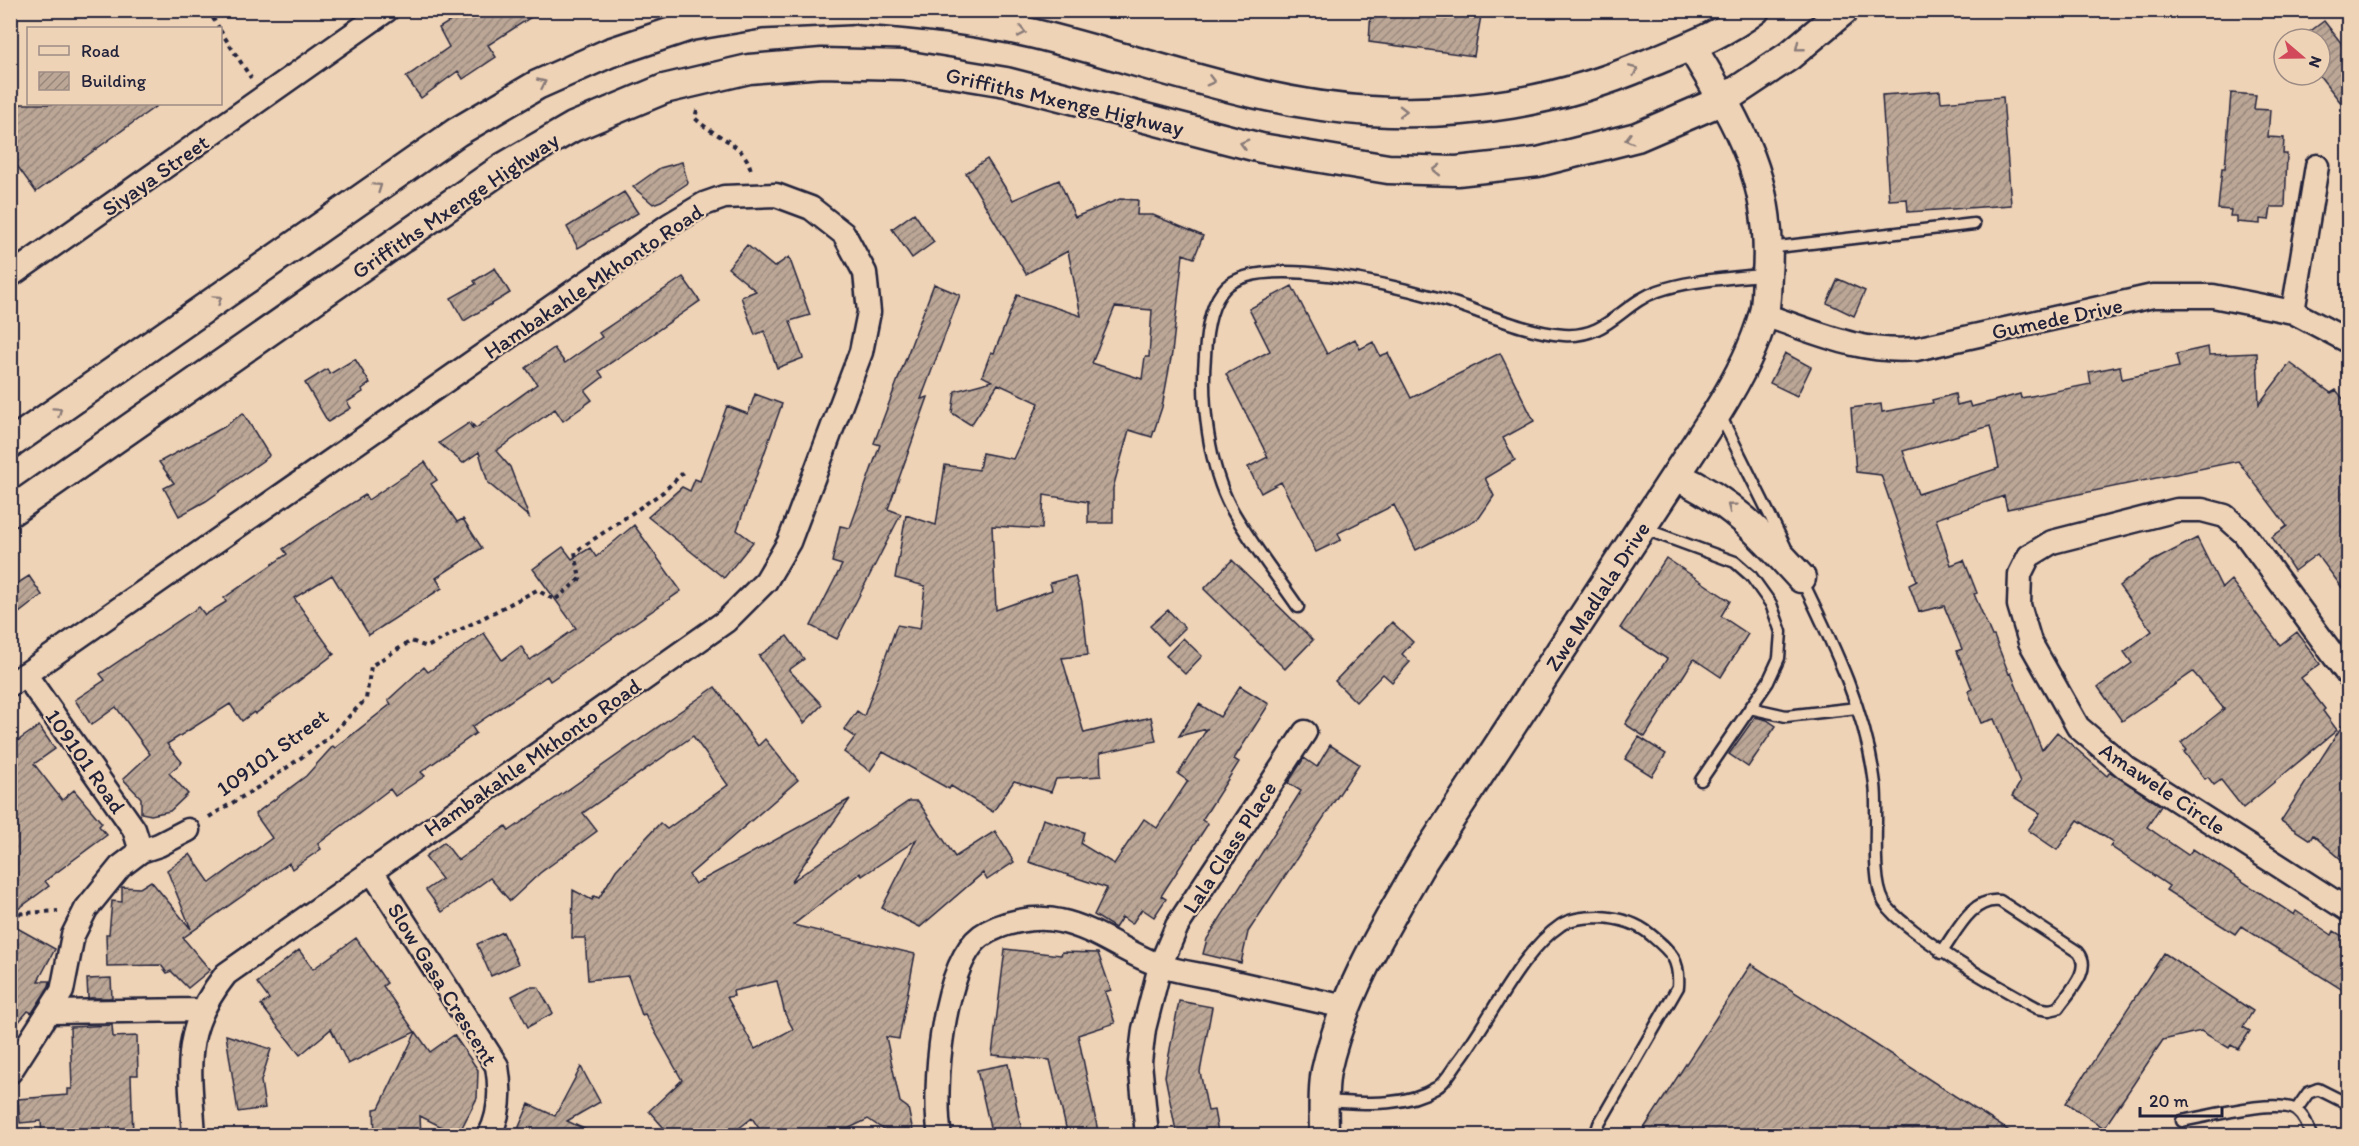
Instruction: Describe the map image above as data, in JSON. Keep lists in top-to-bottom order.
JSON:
{
  "streets": {
    "street": [
      "Griffiths Mxenge Highway",
      "Siyaya Street",
      "Hambakahle Mkhonto Road",
      "Gumede Drive",
      "Zwe Madlala Drive",
      "109101 Road",
      "Amawele Circle",
      "Lala Class Place",
      "Slow Gasa Crescent"
    ],
    "path": ["109101 Street"]
  },
  "crossings": [
    ["Griffiths Mxenge Highway", "Zwe Madlala Drive"],
    ["Hambakahle Mkhonto Road", "109101 Road"],
    ["Hambakahle Mkhonto Road", "Slow Gasa Crescent"],
    ["Gumede Drive", "Zwe Madlala Drive"]
  ],
  "legend": ["Road", "Building"],
  "scale_bar": "20 m",
  "north": "right"
}
